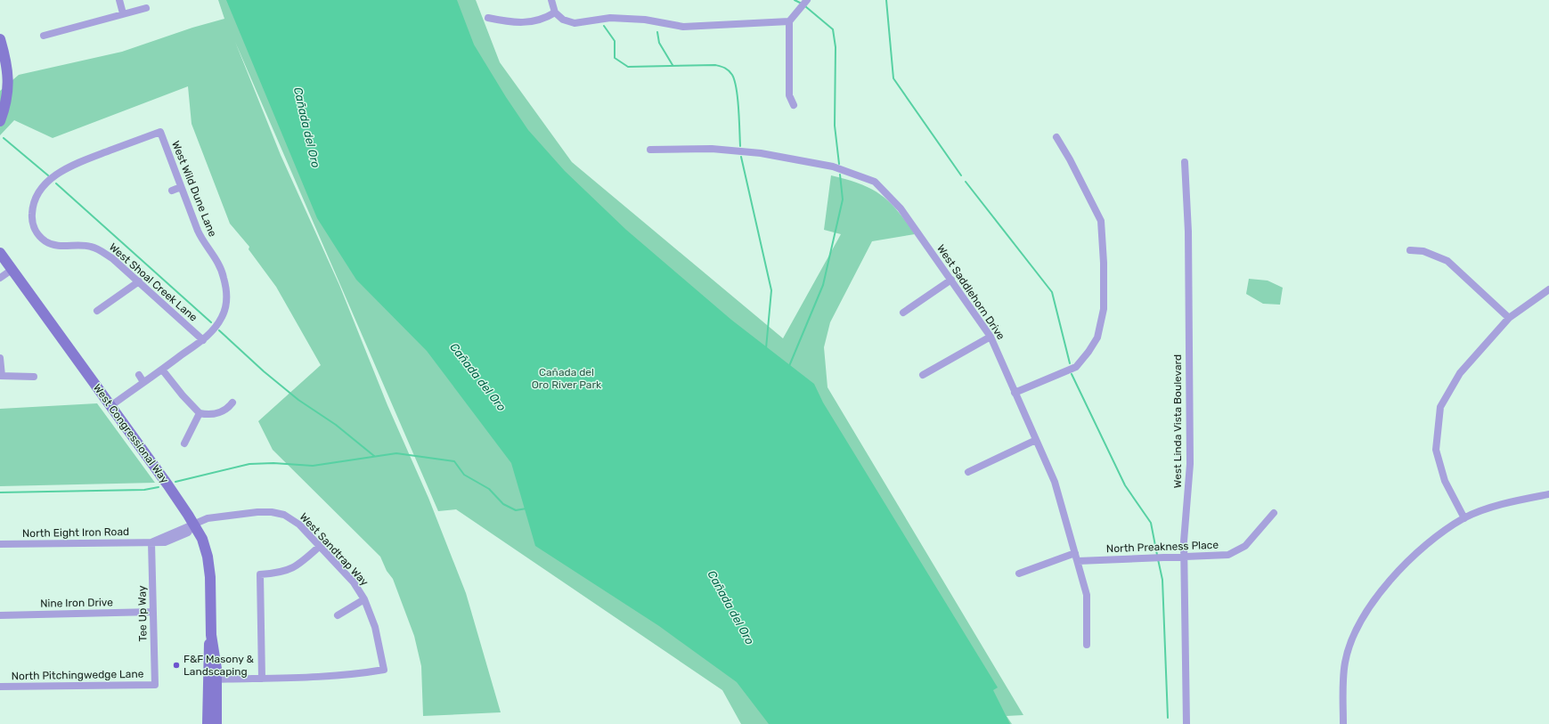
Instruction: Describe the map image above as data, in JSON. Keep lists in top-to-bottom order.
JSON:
{
  "streets": {
    "street": [
      "West Wild Dune Lane",
      "West Shoal Creek Lane",
      "West Saddlehorn Drive",
      "West Linda Vista Boulevard",
      "West Congressional Way",
      "North Eight Iron Road",
      "North Preakness Place",
      "West Sandtrap Way",
      "Nine Iron Drive",
      "Tee Up Way",
      "North Pitchingwedge Lane"
    ]
  },
  "crossings": [
    ["West Wild Dune Lane", "West Shoal Creek Lane"],
    ["West Wild Dune Lane", "West Congressional Way"],
    ["West Saddlehorn Drive", "North Preakness Place"],
    ["West Linda Vista Boulevard", "North Preakness Place"],
    ["West Congressional Way", "North Eight Iron Road"],
    ["West Congressional Way", "West Sandtrap Way"],
    ["North Eight Iron Road", "West Sandtrap Way"],
    ["North Eight Iron Road", "Tee Up Way"],
    ["Nine Iron Drive", "Tee Up Way"],
    ["Tee Up Way", "North Pitchingwedge Lane"]
  ],
  "water": ["Cañada del Oro"],
  "parks": ["Cañada del Oro River Park"],
  "places": ["F&F Masony & Landscaping"]
}
